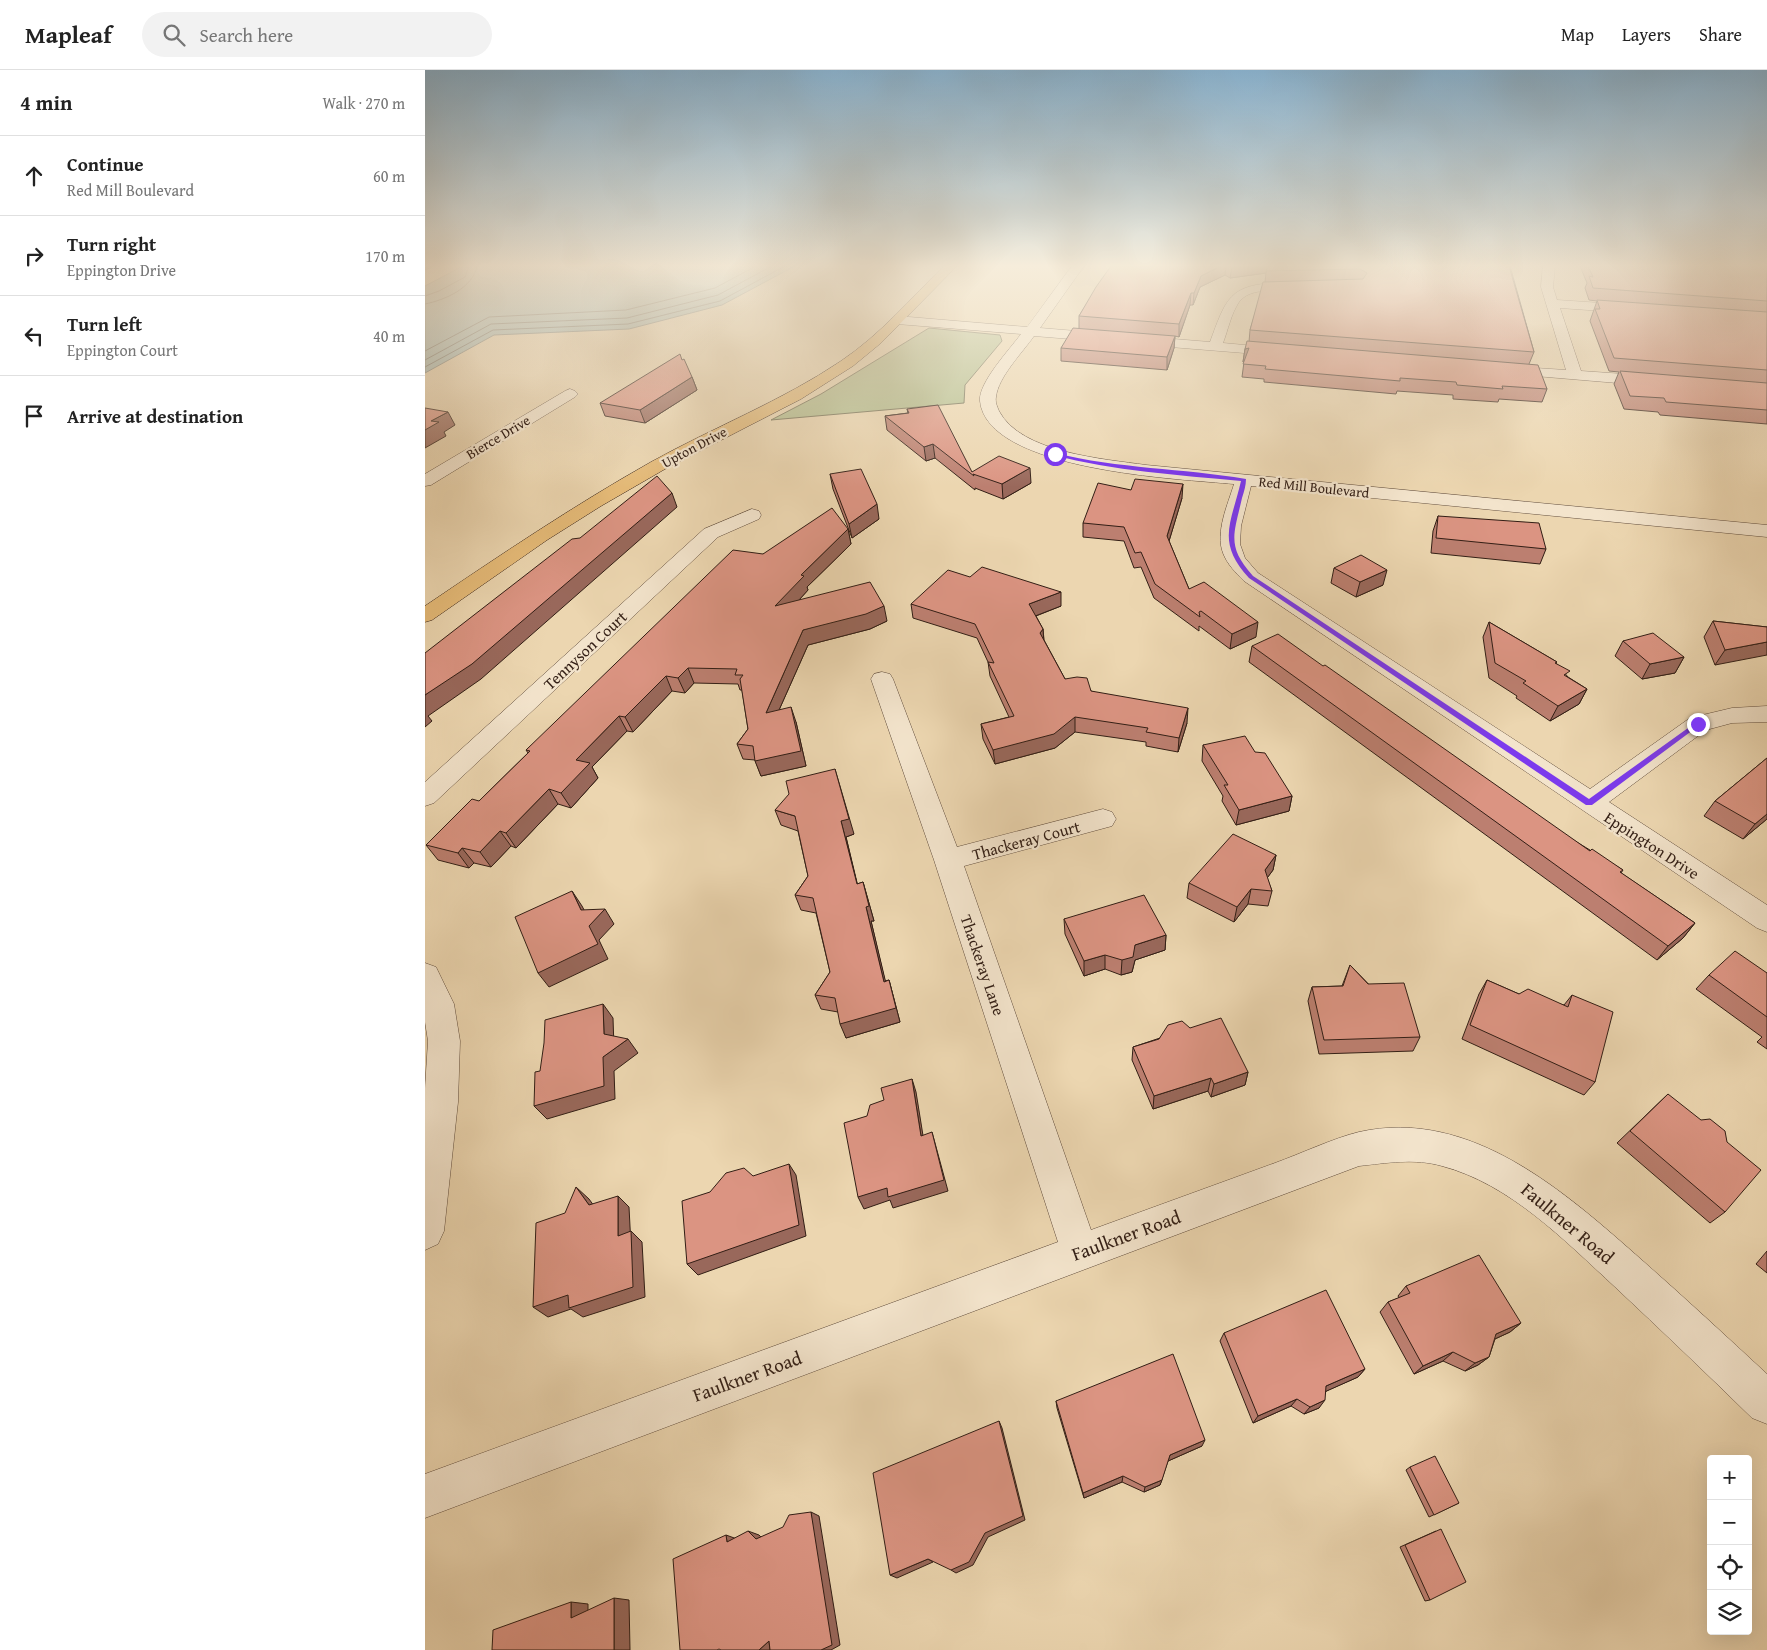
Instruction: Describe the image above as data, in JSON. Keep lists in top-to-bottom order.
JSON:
{
  "streets": {
    "main road": ["Upton Drive"],
    "street": [
      "Bierce Drive",
      "Red Mill Boulevard",
      "Tennyson Court",
      "Thackeray Court",
      "Eppington Drive",
      "Thackeray Lane",
      "Faulkner Road"
    ]
  },
  "crossings": [
    ["Red Mill Boulevard", "Eppington Drive"],
    ["Thackeray Court", "Thackeray Lane"],
    ["Thackeray Lane", "Faulkner Road"]
  ],
  "page": {
    "header": "Mapleaf",
    "search": "Search here",
    "nav": ["Map", "Layers", "Share"],
    "heading": ["4 min", "Walk · 270 m"],
    "list": [
      ["Continue", "Red Mill Boulevard", "60 m"],
      ["Turn right", "Eppington Drive", "170 m"],
      ["Turn left", "Eppington Court", "40 m"],
      "Arrive at destination"
    ],
    "map_buttons": ["+", "−"]
  }
}
